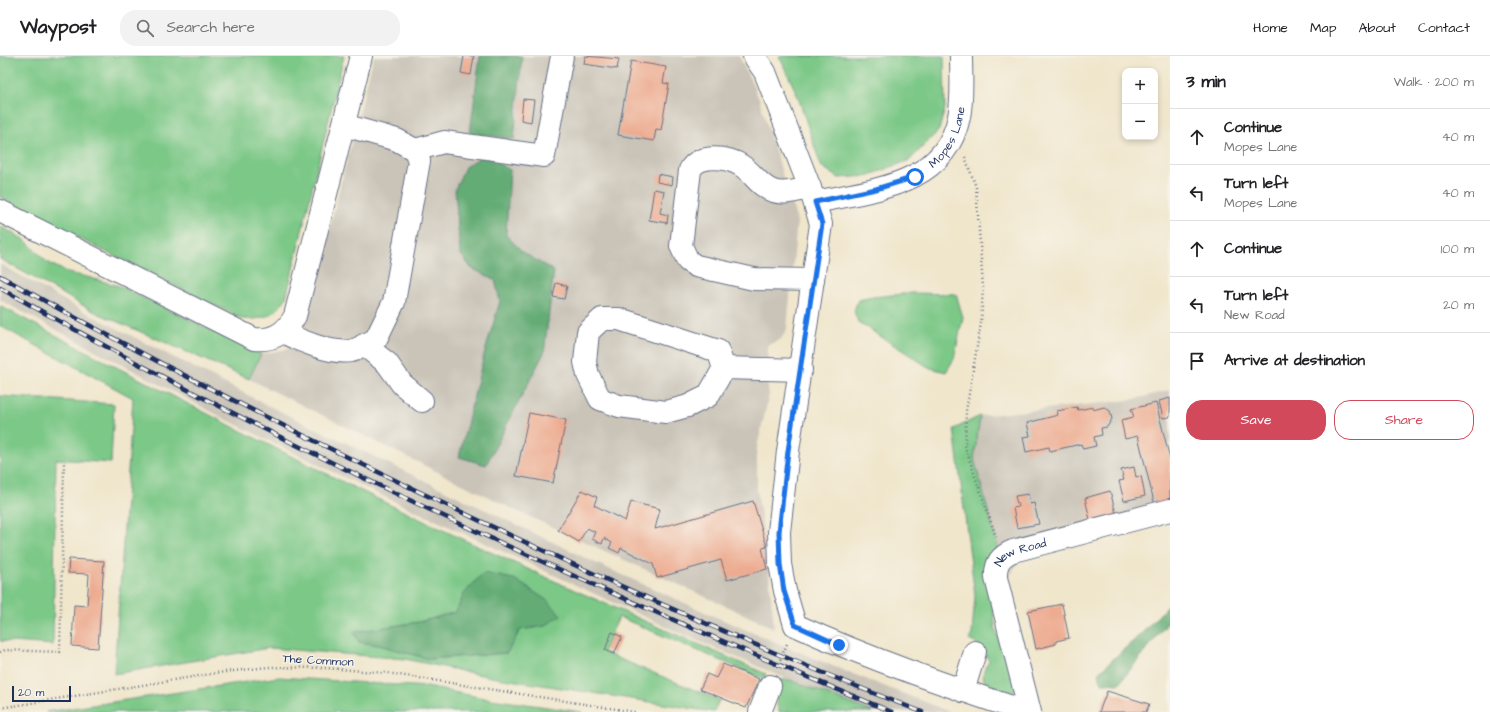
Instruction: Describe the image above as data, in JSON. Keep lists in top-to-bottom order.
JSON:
{
  "streets": {
    "street": ["Mopes Lane", "New Road"],
    "path": ["The Common"]
  },
  "scale_bar": "20 m",
  "page": {
    "header": "Waypost",
    "search": "Search here",
    "nav": [
      "Home",
      "Map",
      "About",
      "Contact"
    ],
    "heading": ["3 min", "Walk · 200 m"],
    "map_buttons": ["+", "−"],
    "list": [
      ["Continue", "Mopes Lane", "40 m"],
      ["Turn left", "Mopes Lane", "40 m"],
      ["Continue", "100 m"],
      ["Turn left", "New Road", "20 m"],
      "Arrive at destination"
    ],
    "buttons": ["Save", "Share"],
    "scale": "20 m"
  }
}
